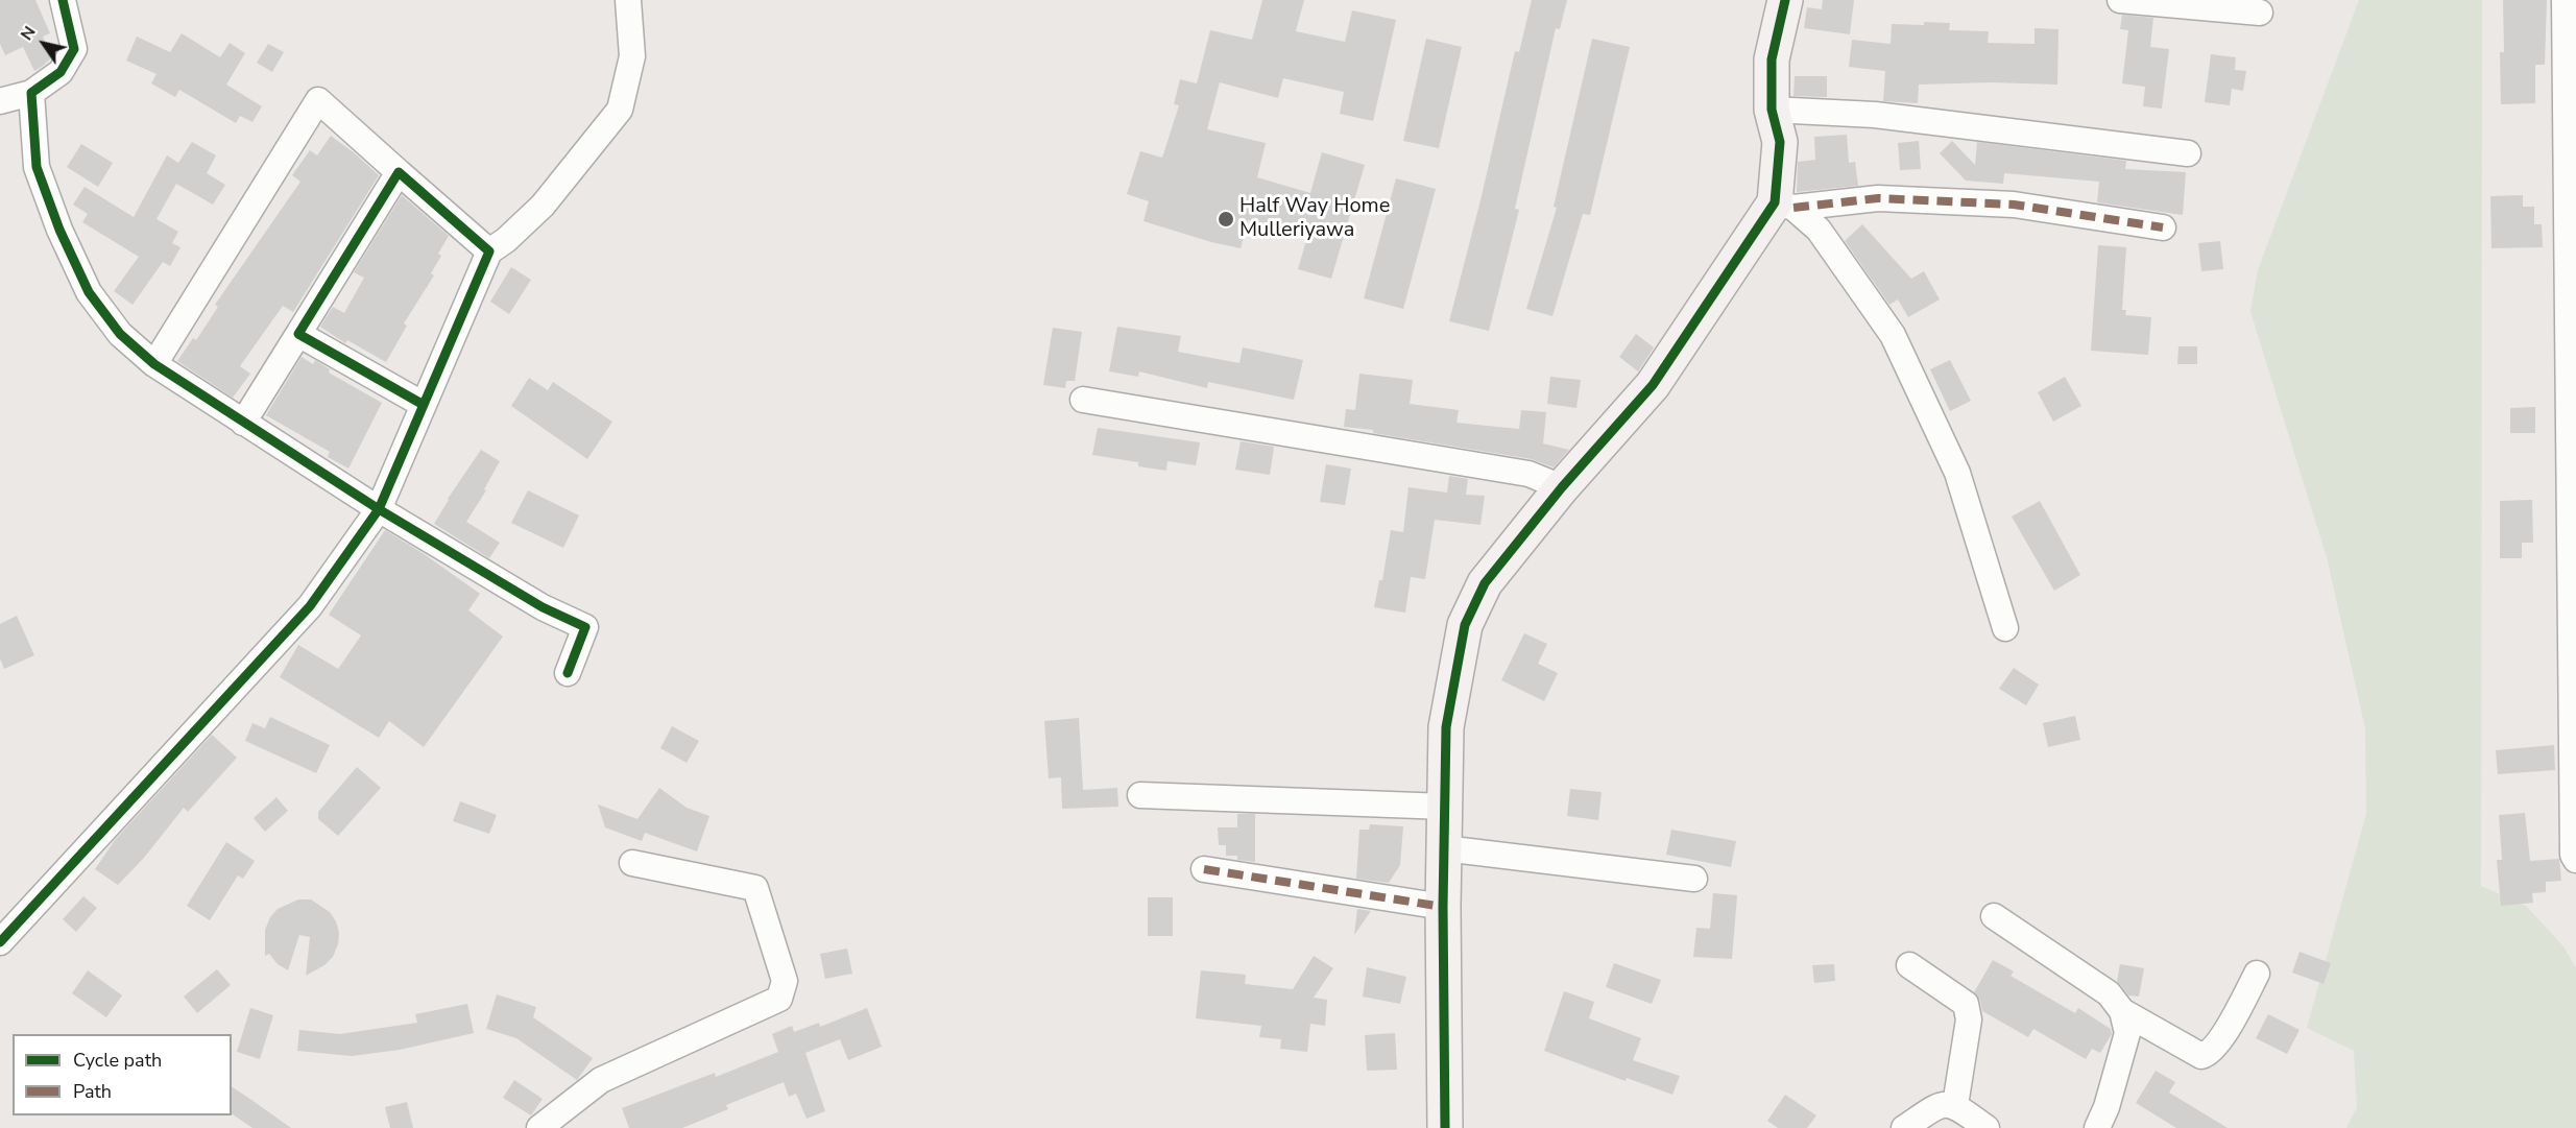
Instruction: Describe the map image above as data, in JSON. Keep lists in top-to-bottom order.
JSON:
{
  "places": ["Half Way Home Mulleriyawa"],
  "legend": ["Cycle path", "Path"],
  "north": "top left"
}
